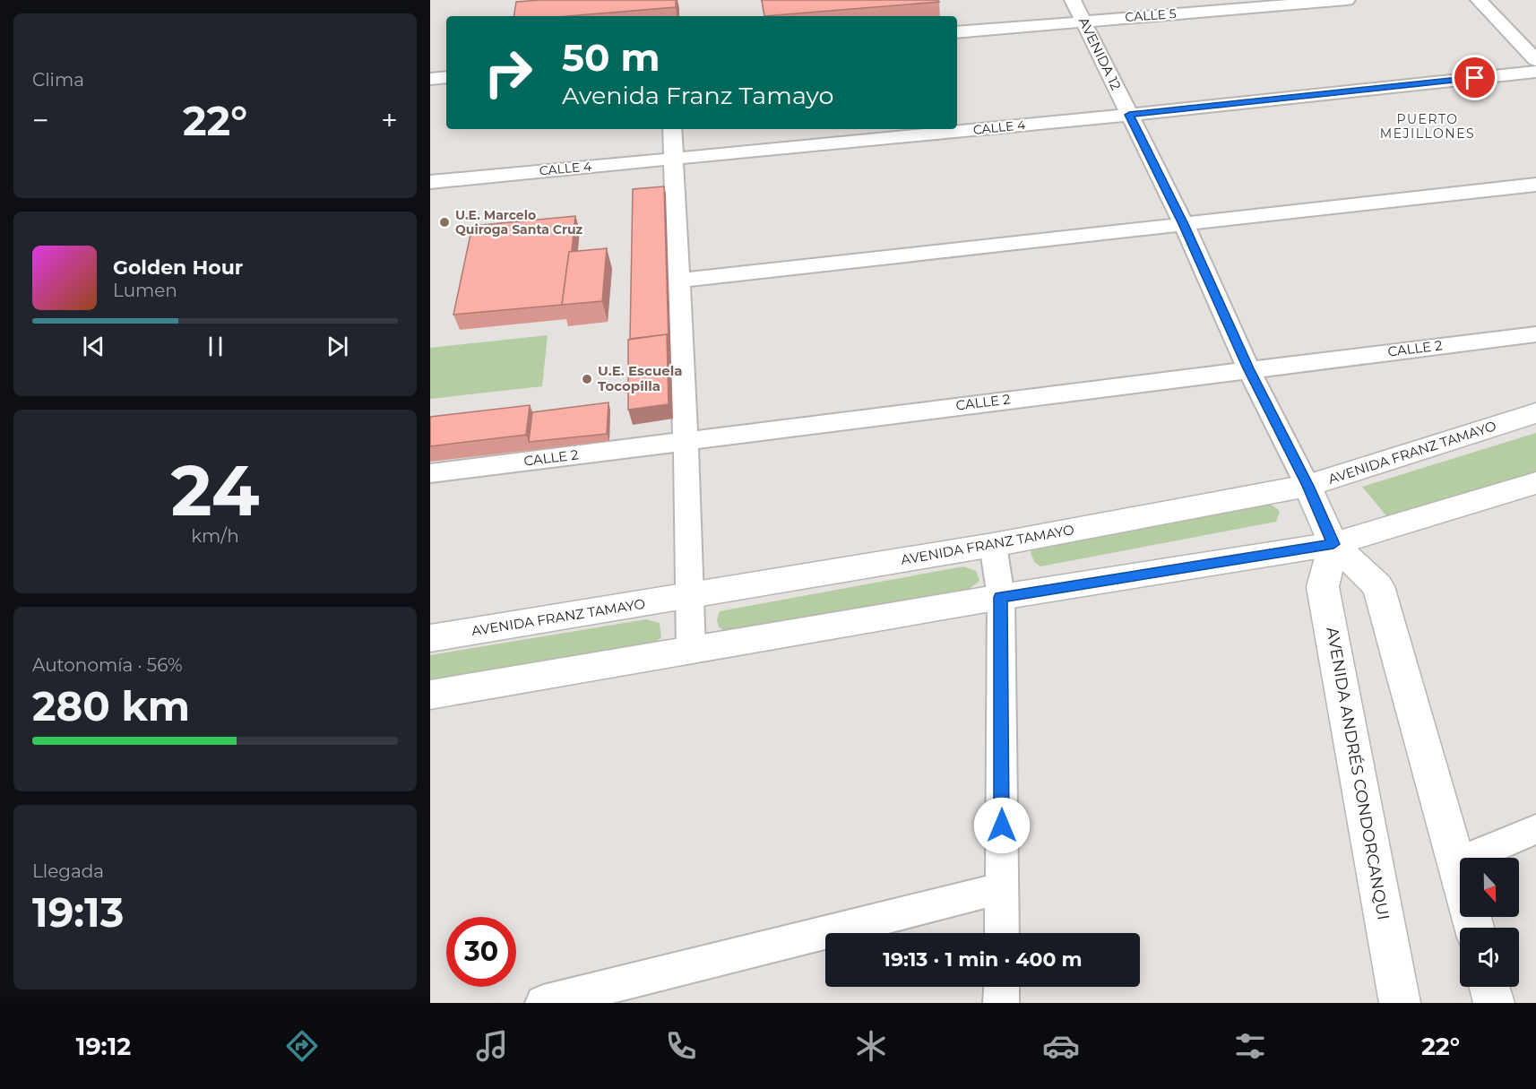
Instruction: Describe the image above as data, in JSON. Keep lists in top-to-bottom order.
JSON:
{
  "streets": {
    "main road": ["AVENIDA FRANZ TAMAYO", "AVENIDA ANDRÉS CONDORCANQUI"],
    "street": [
      "CALLE 5",
      "AVENIDA 12",
      "CALLE 4",
      "CALLE 2"
    ]
  },
  "crossings": [
    ["CALLE 5", "AVENIDA 12"],
    ["AVENIDA 12", "CALLE 4"],
    ["AVENIDA 12", "CALLE 2"],
    ["AVENIDA 12", "AVENIDA FRANZ TAMAYO"]
  ],
  "districts": ["PUERTO MEJILLONES"],
  "places": ["U.E. Marcelo Quiroga Santa Cruz", "U.E. Escuela Tocopilla"],
  "north": "bottom",
  "page": {
    "tile": [
      "Clima",
      ["24", "km/h"],
      ["Autonomía · 56%", "280 km"],
      ["Llegada", "19:13"]
    ],
    "turn": ["50 m", "Avenida Franz Tamayo"],
    "heat": ["−", "22°", "+"],
    "song": ["Golden Hour", "Lumen"],
    "limit": "30",
    "trip": "19:13 · 1 min · 400 m",
    "tabs": ["19:12", "22°"]
  }
}
